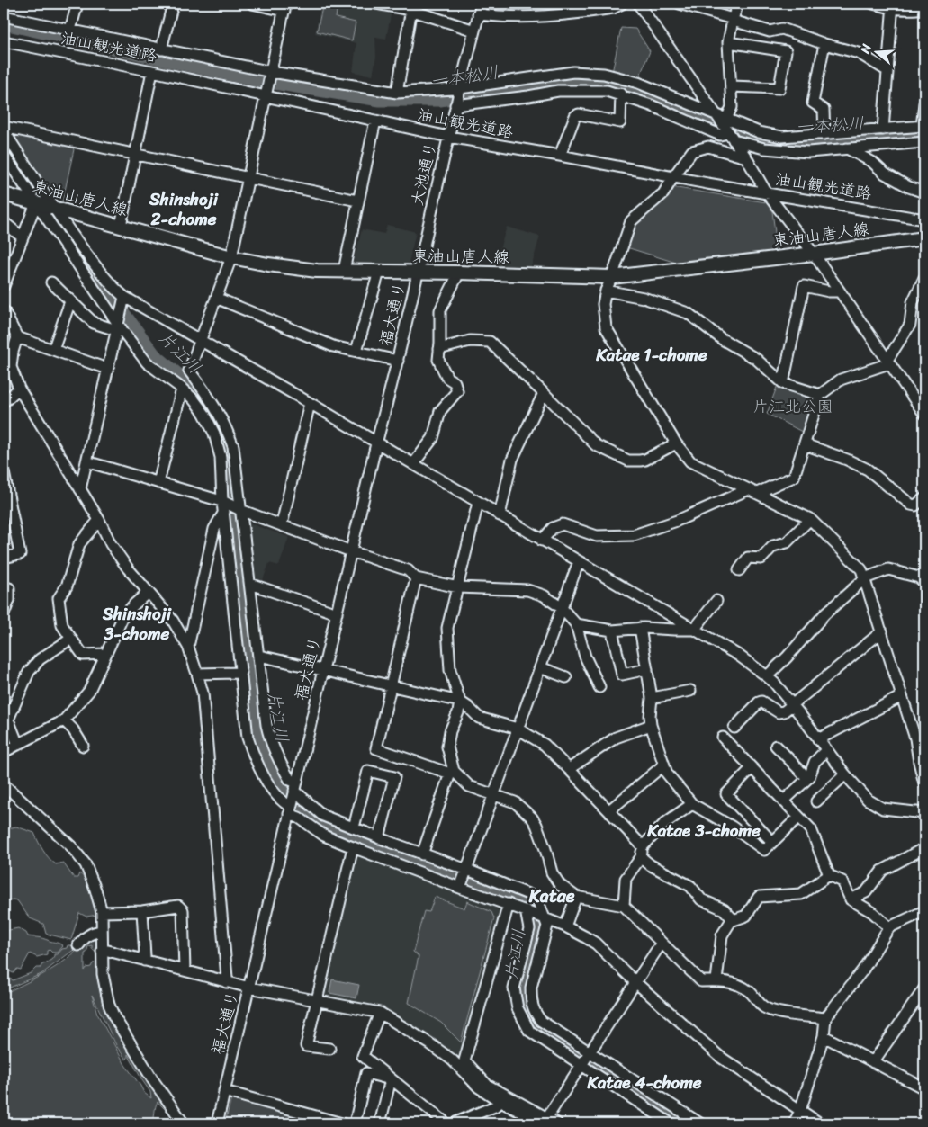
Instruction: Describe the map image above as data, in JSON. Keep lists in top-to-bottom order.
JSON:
{
  "streets": {
    "main road": ["東油山唐人線"],
    "street": ["油山観光道路", "大池通り", "福大通り"]
  },
  "crossings": [
    ["油山観光道路", "大池通り"],
    ["大池通り", "東油山唐人線"],
    ["大池通り", "福大通り"],
    ["東油山唐人線", "福大通り"]
  ],
  "districts": [
    "Shinshoji 2-chome",
    "Katae 1-chome",
    "Shinshoji 3-chome",
    "Katae 3-chome",
    "Katae",
    "Katae 4-chome"
  ],
  "water": ["一本松川", "片江川"],
  "parks": ["片江北公園"],
  "north": "left"
}
